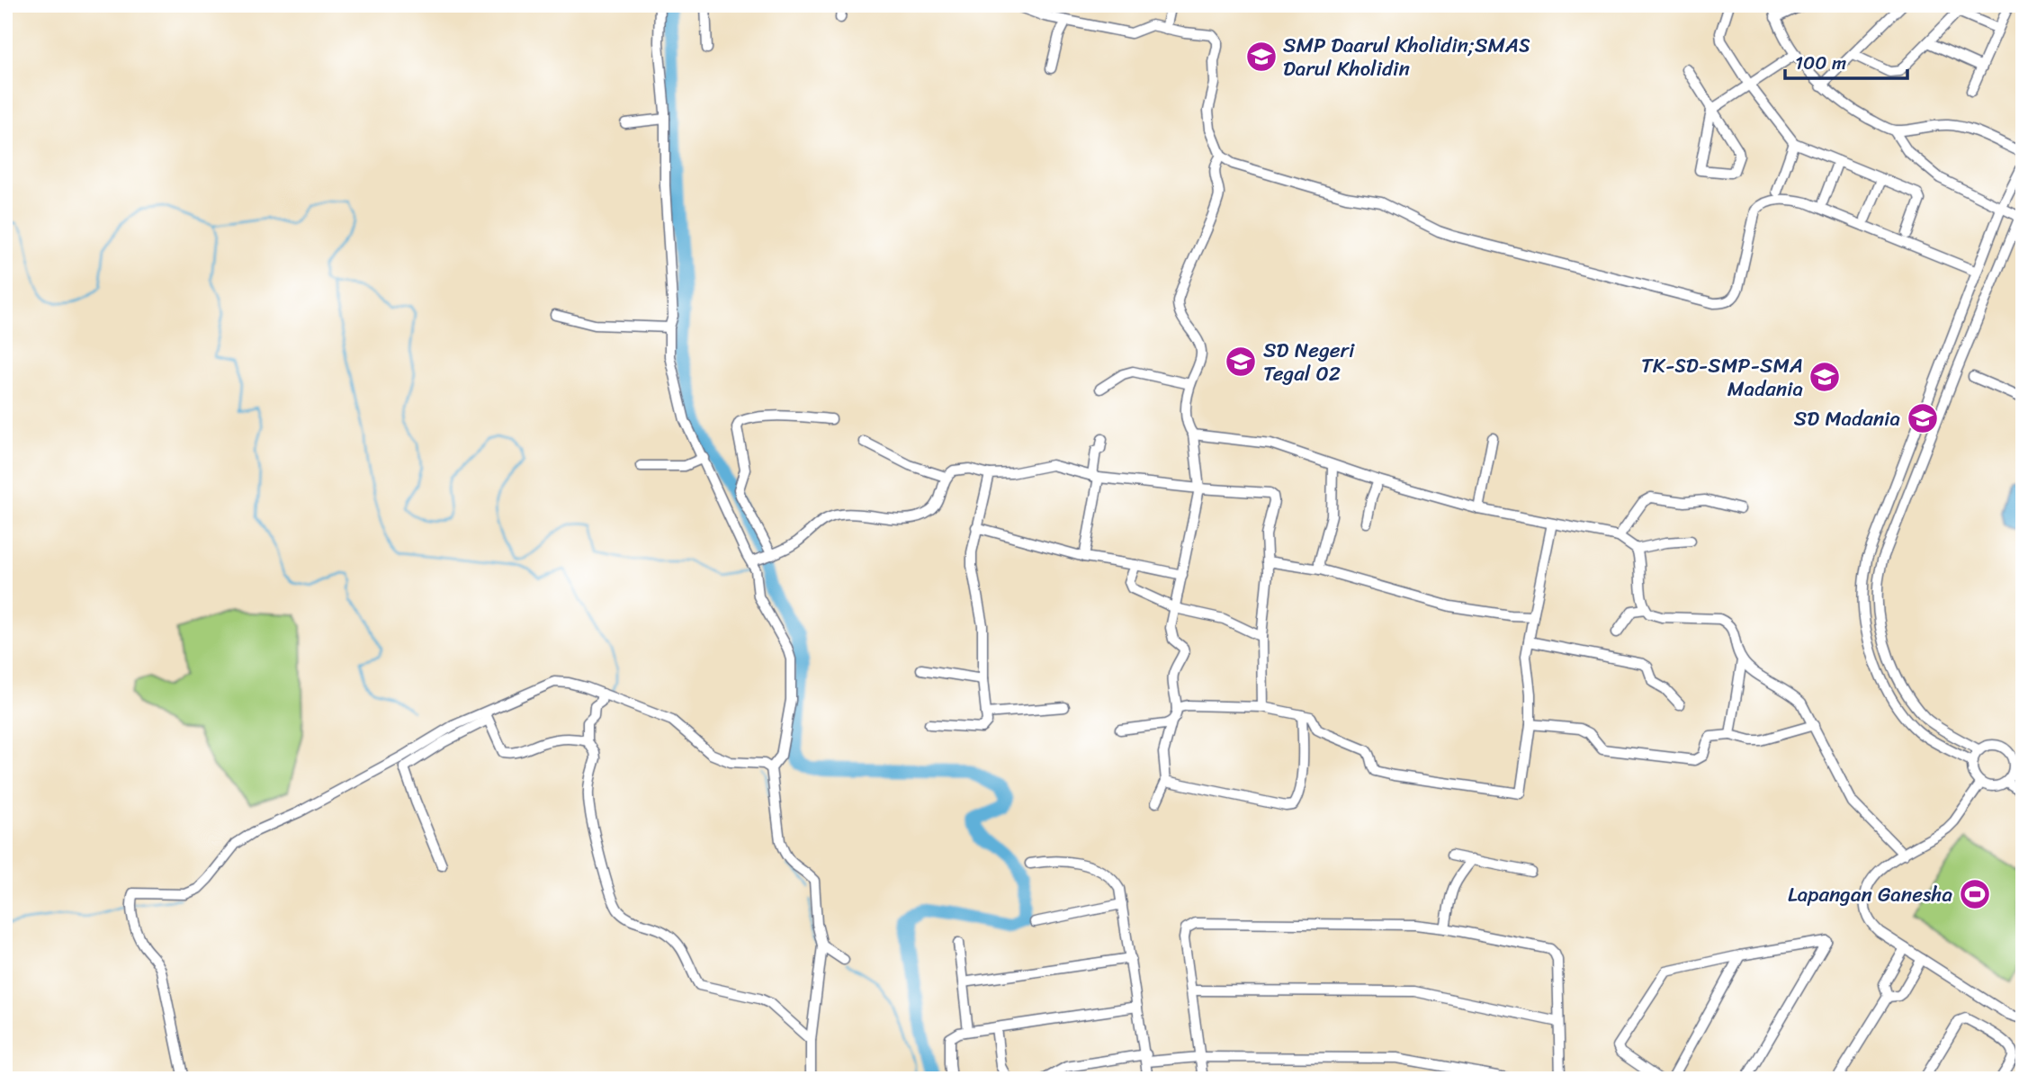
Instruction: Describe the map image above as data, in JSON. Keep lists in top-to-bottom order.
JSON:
{
  "places": {
    "school or university": [
      "SMP Daarul Kholidin;SMAS Darul Kholidin",
      "SD Negeri Tegal 02",
      "TK-SD-SMP-SMA Madania",
      "SD Madania"
    ],
    "sports": ["Lapangan Ganesha"]
  },
  "scale_bar": "100 m"
}
